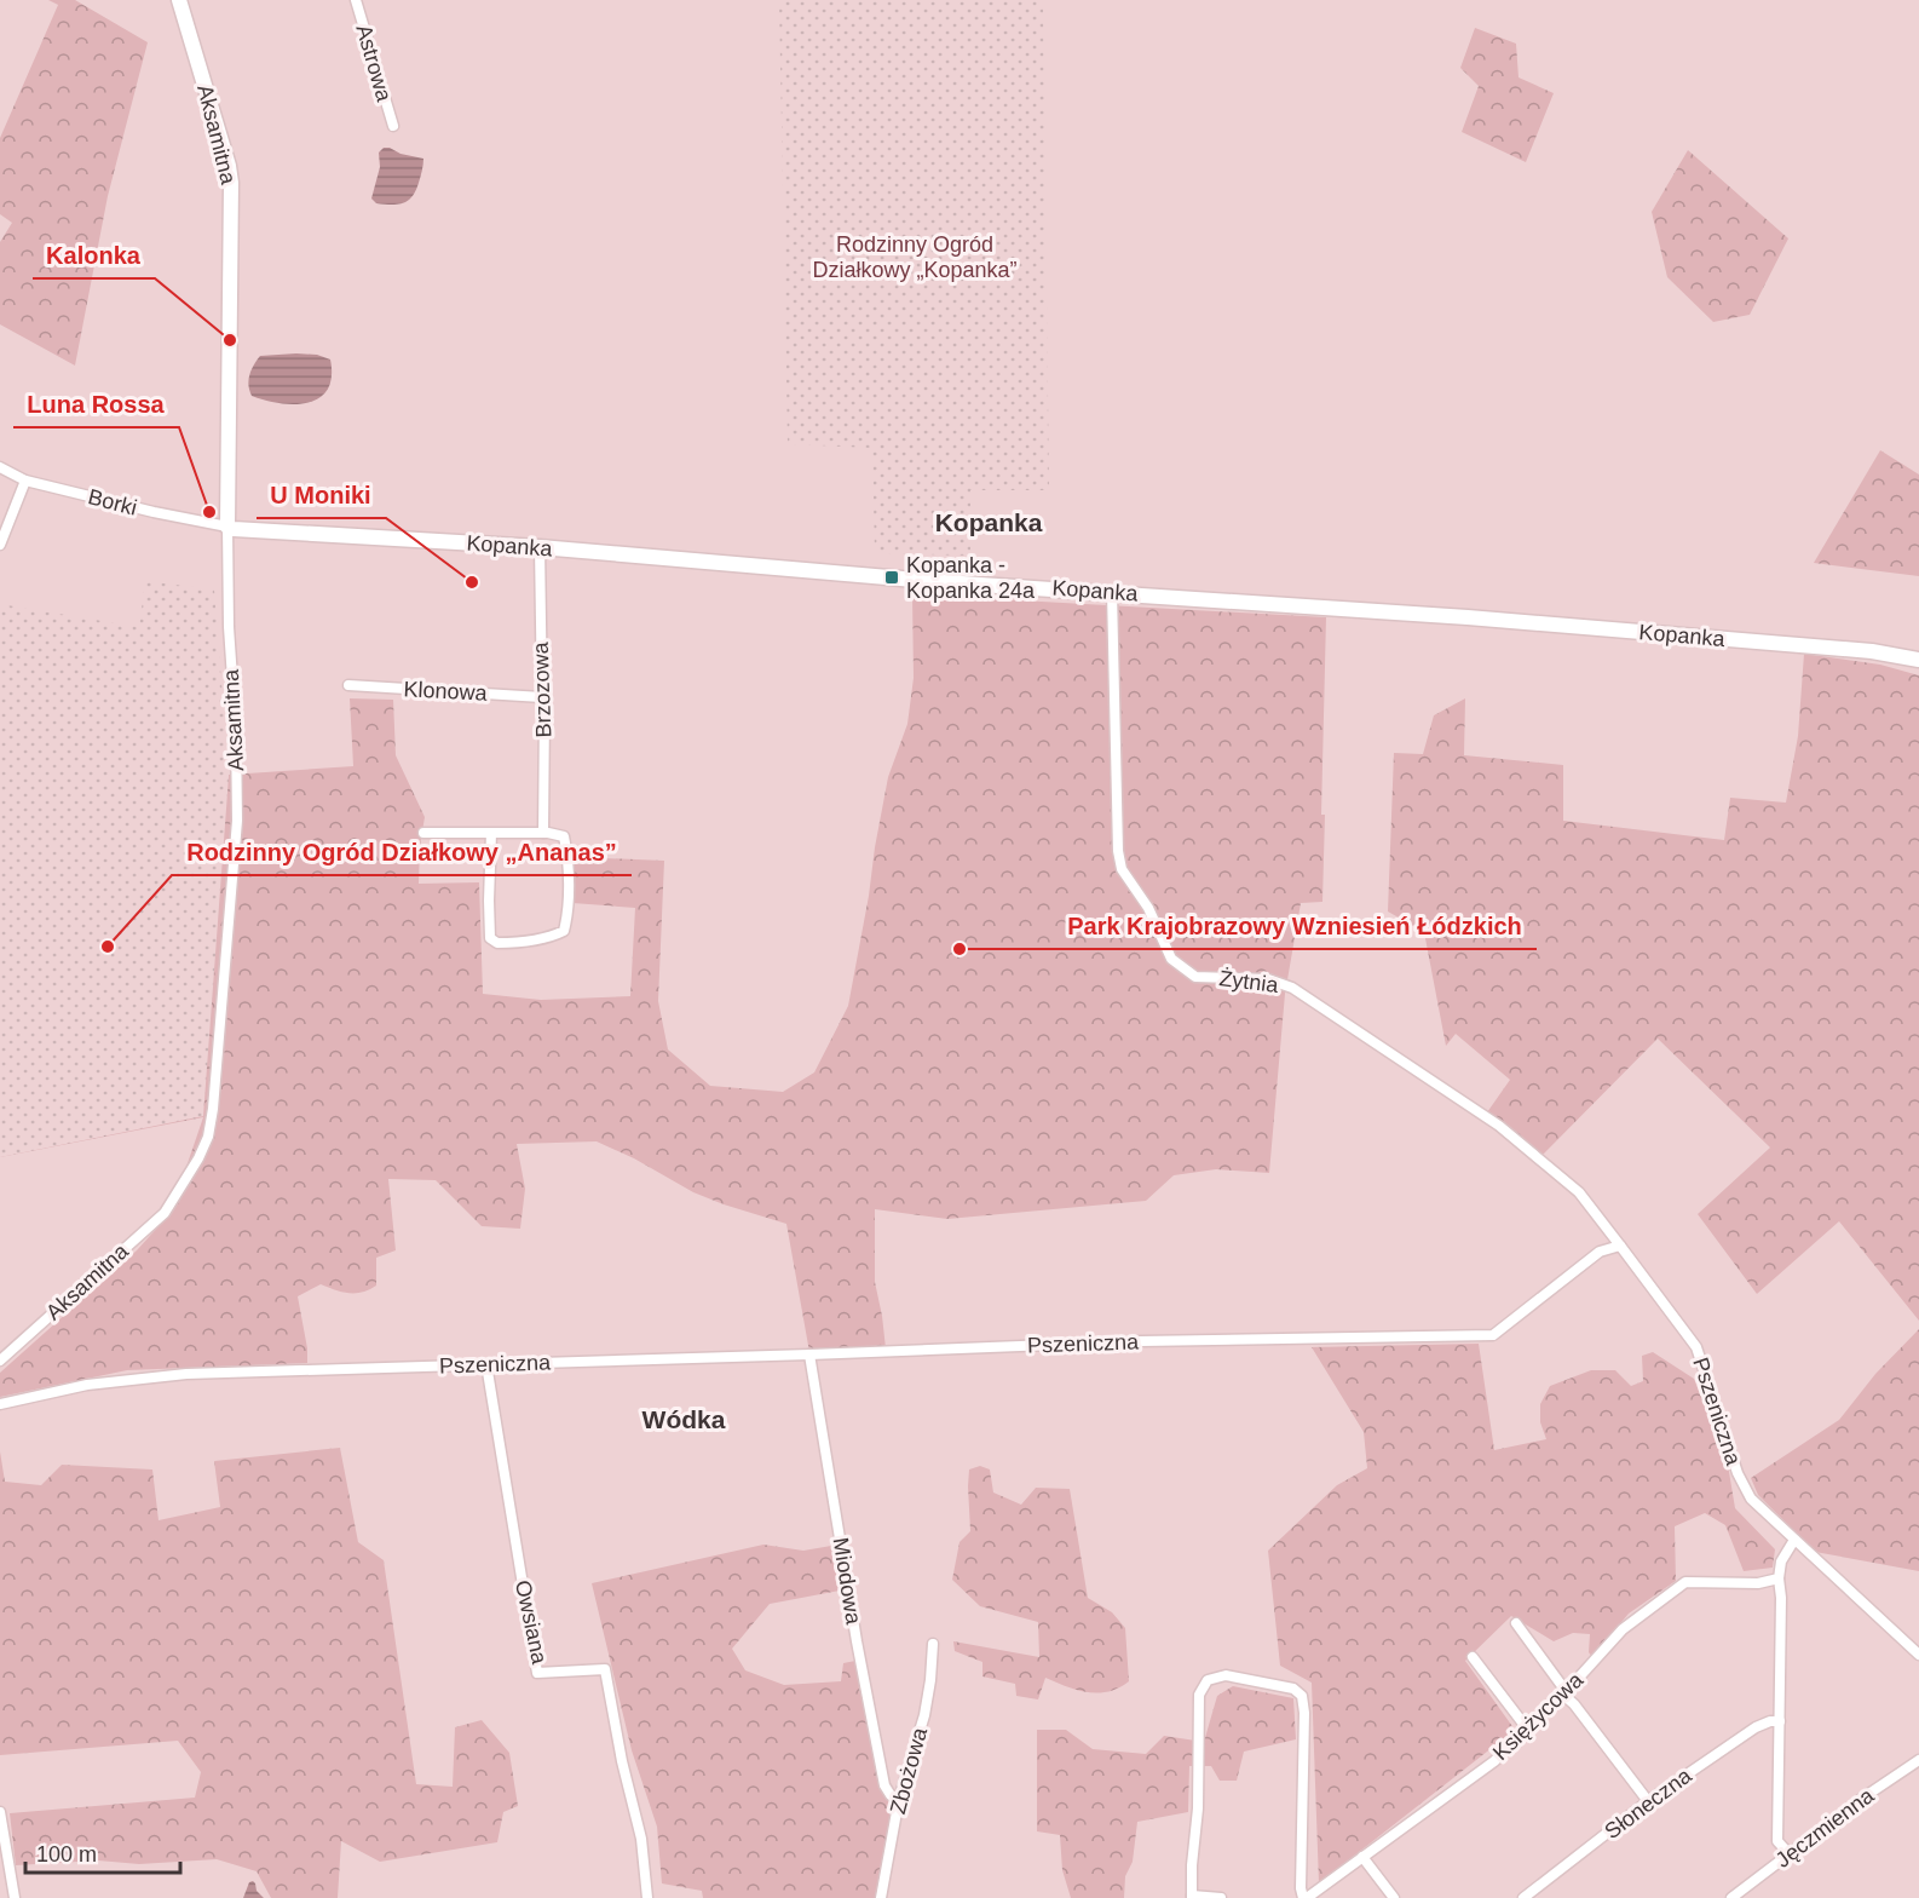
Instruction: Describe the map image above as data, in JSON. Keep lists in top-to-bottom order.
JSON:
{
  "streets": {
    "street": [
      "Astrowa",
      "Aksamitna",
      "Borki",
      "Kopanka",
      "Brzozowa",
      "Klonowa",
      "Żytnia",
      "Pszeniczna",
      "Miodowa",
      "Owsiana",
      "Księżycowa",
      "Zbożowa",
      "Słoneczna",
      "Jęczmienna"
    ]
  },
  "crossings": [
    ["Aksamitna", "Borki"],
    ["Aksamitna", "Kopanka"],
    ["Borki", "Kopanka"],
    ["Kopanka", "Brzozowa"],
    ["Kopanka", "Żytnia"],
    ["Brzozowa", "Klonowa"],
    ["Żytnia", "Pszeniczna"],
    ["Pszeniczna", "Miodowa"],
    ["Pszeniczna", "Owsiana"],
    ["Miodowa", "Zbożowa"]
  ],
  "districts": ["Kopanka", "Wódka"],
  "parks": ["Rodzinny Ogród Działkowy „Kopanka”"],
  "places": {
    "other": [
      "Kalonka",
      "Luna Rossa",
      "U Moniki",
      "Rodzinny Ogród Działkowy „Ananas”",
      "Park Krajobrazowy Wzniesień Łódzkich"
    ],
    "transit": ["Kopanka - Kopanka 24a"]
  },
  "scale_bar": "100 m"
}
